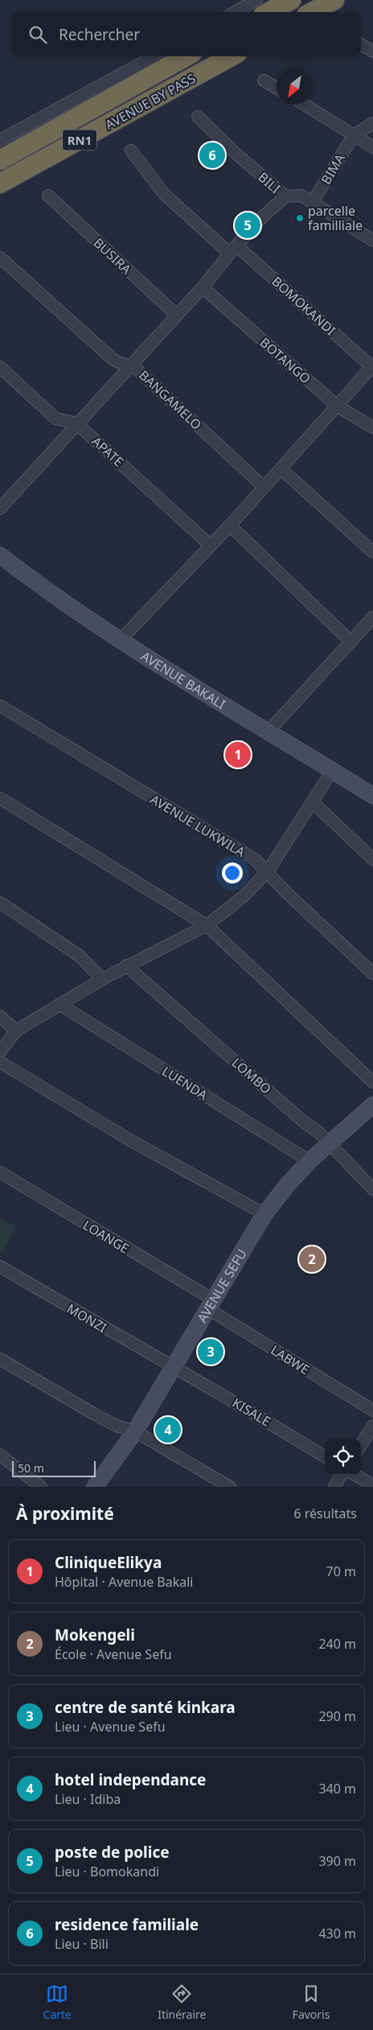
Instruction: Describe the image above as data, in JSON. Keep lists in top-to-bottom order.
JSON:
{
  "streets": {
    "highway": ["AVENUE BY PASS", "RN1"],
    "main road": ["AVENUE BAKALI", "AVENUE SEFU"],
    "street": [
      "BIMA",
      "BILI",
      "BUSIRA",
      "BOMOKANDI",
      "BOTANGO",
      "BANGAMELO",
      "APATE",
      "AVENUE LUKWILA",
      "LOMBO",
      "LUENDA",
      "LOANGE",
      "MONZI",
      "LABWE",
      "KISALE"
    ]
  },
  "crossings": [
    ["BIMA", "BILI"],
    ["LOMBO", "AVENUE SEFU"],
    ["LUENDA", "AVENUE SEFU"],
    ["LOANGE", "AVENUE SEFU"],
    ["LOANGE", "LABWE"],
    ["AVENUE SEFU", "MONZI"],
    ["AVENUE SEFU", "LABWE"],
    ["AVENUE SEFU", "KISALE"],
    ["MONZI", "KISALE"]
  ],
  "places": ["parcelle familliale"],
  "scale_bar": "50 m",
  "north": "bottom left",
  "page": {
    "search": "Rechercher",
    "pins": [
      "6",
      "5",
      "1",
      "2",
      "3",
      "4"
    ],
    "scale": "50 m",
    "heading": ["À proximité", "6 résultats"],
    "list": [
      {
        "mark": "1",
        "name": "CliniqueElikya",
        "note": "Hôpital · Avenue Bakali",
        "value": "70 m"
      },
      {
        "mark": "2",
        "name": "Mokengeli",
        "note": "École · Avenue Sefu",
        "value": "240 m"
      },
      {
        "mark": "3",
        "name": "centre de santé kinkara",
        "note": "Lieu · Avenue Sefu",
        "value": "290 m"
      },
      {
        "mark": "4",
        "name": "hotel independance",
        "note": "Lieu · Idiba",
        "value": "340 m"
      },
      {
        "mark": "5",
        "name": "poste de police",
        "note": "Lieu · Bomokandi",
        "value": "390 m"
      },
      {
        "mark": "6",
        "name": "residence familiale",
        "note": "Lieu · Bili",
        "value": "430 m"
      }
    ],
    "nav": ["Carte", "Itinéraire", "Favoris"]
  }
}
